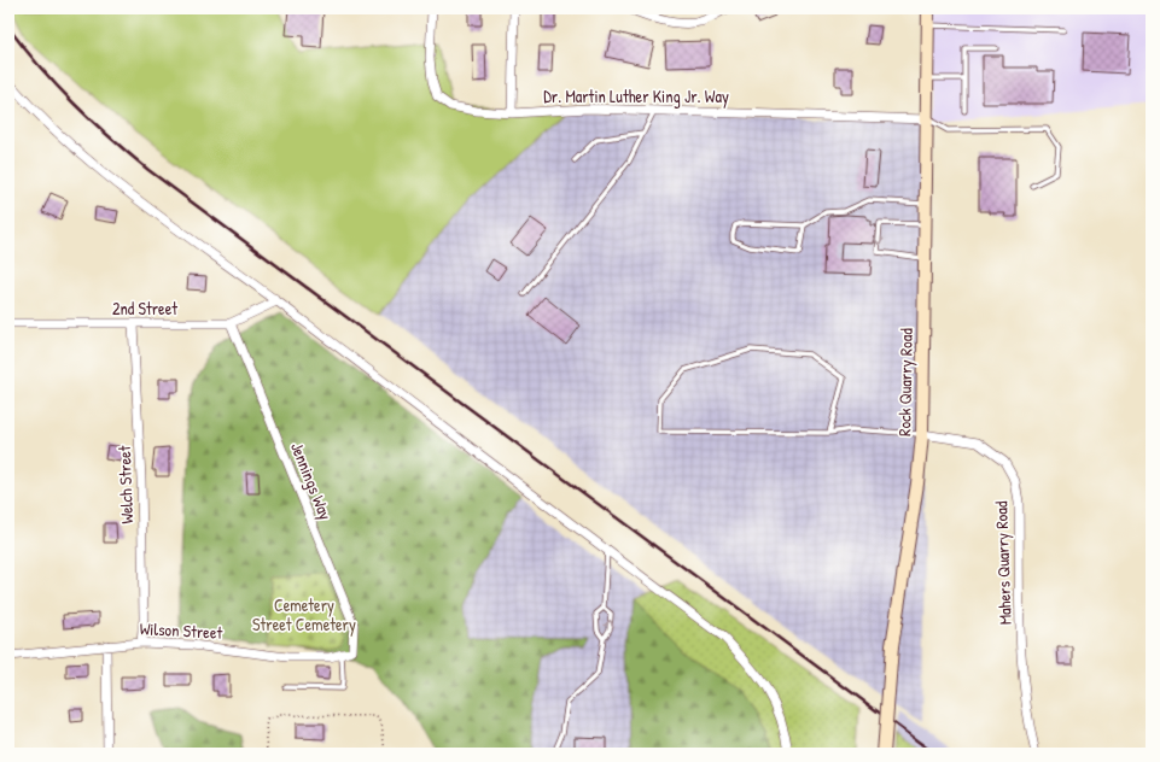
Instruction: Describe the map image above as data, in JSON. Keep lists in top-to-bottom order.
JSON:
{
  "streets": {
    "street": [
      "Dr. Martin Luther King Jr. Way",
      "2nd Street",
      "Rock Quarry Road",
      "Jennings Way",
      "Welch Street",
      "Mahers Quarry Road",
      "Wilson Street"
    ]
  },
  "crossings": [
    ["Dr. Martin Luther King Jr. Way", "Rock Quarry Road"],
    ["2nd Street", "Jennings Way"],
    ["2nd Street", "Welch Street"],
    ["Rock Quarry Road", "Mahers Quarry Road"],
    ["Jennings Way", "Wilson Street"],
    ["Welch Street", "Wilson Street"]
  ],
  "parks": ["Cemetery Street Cemetery"]
}
